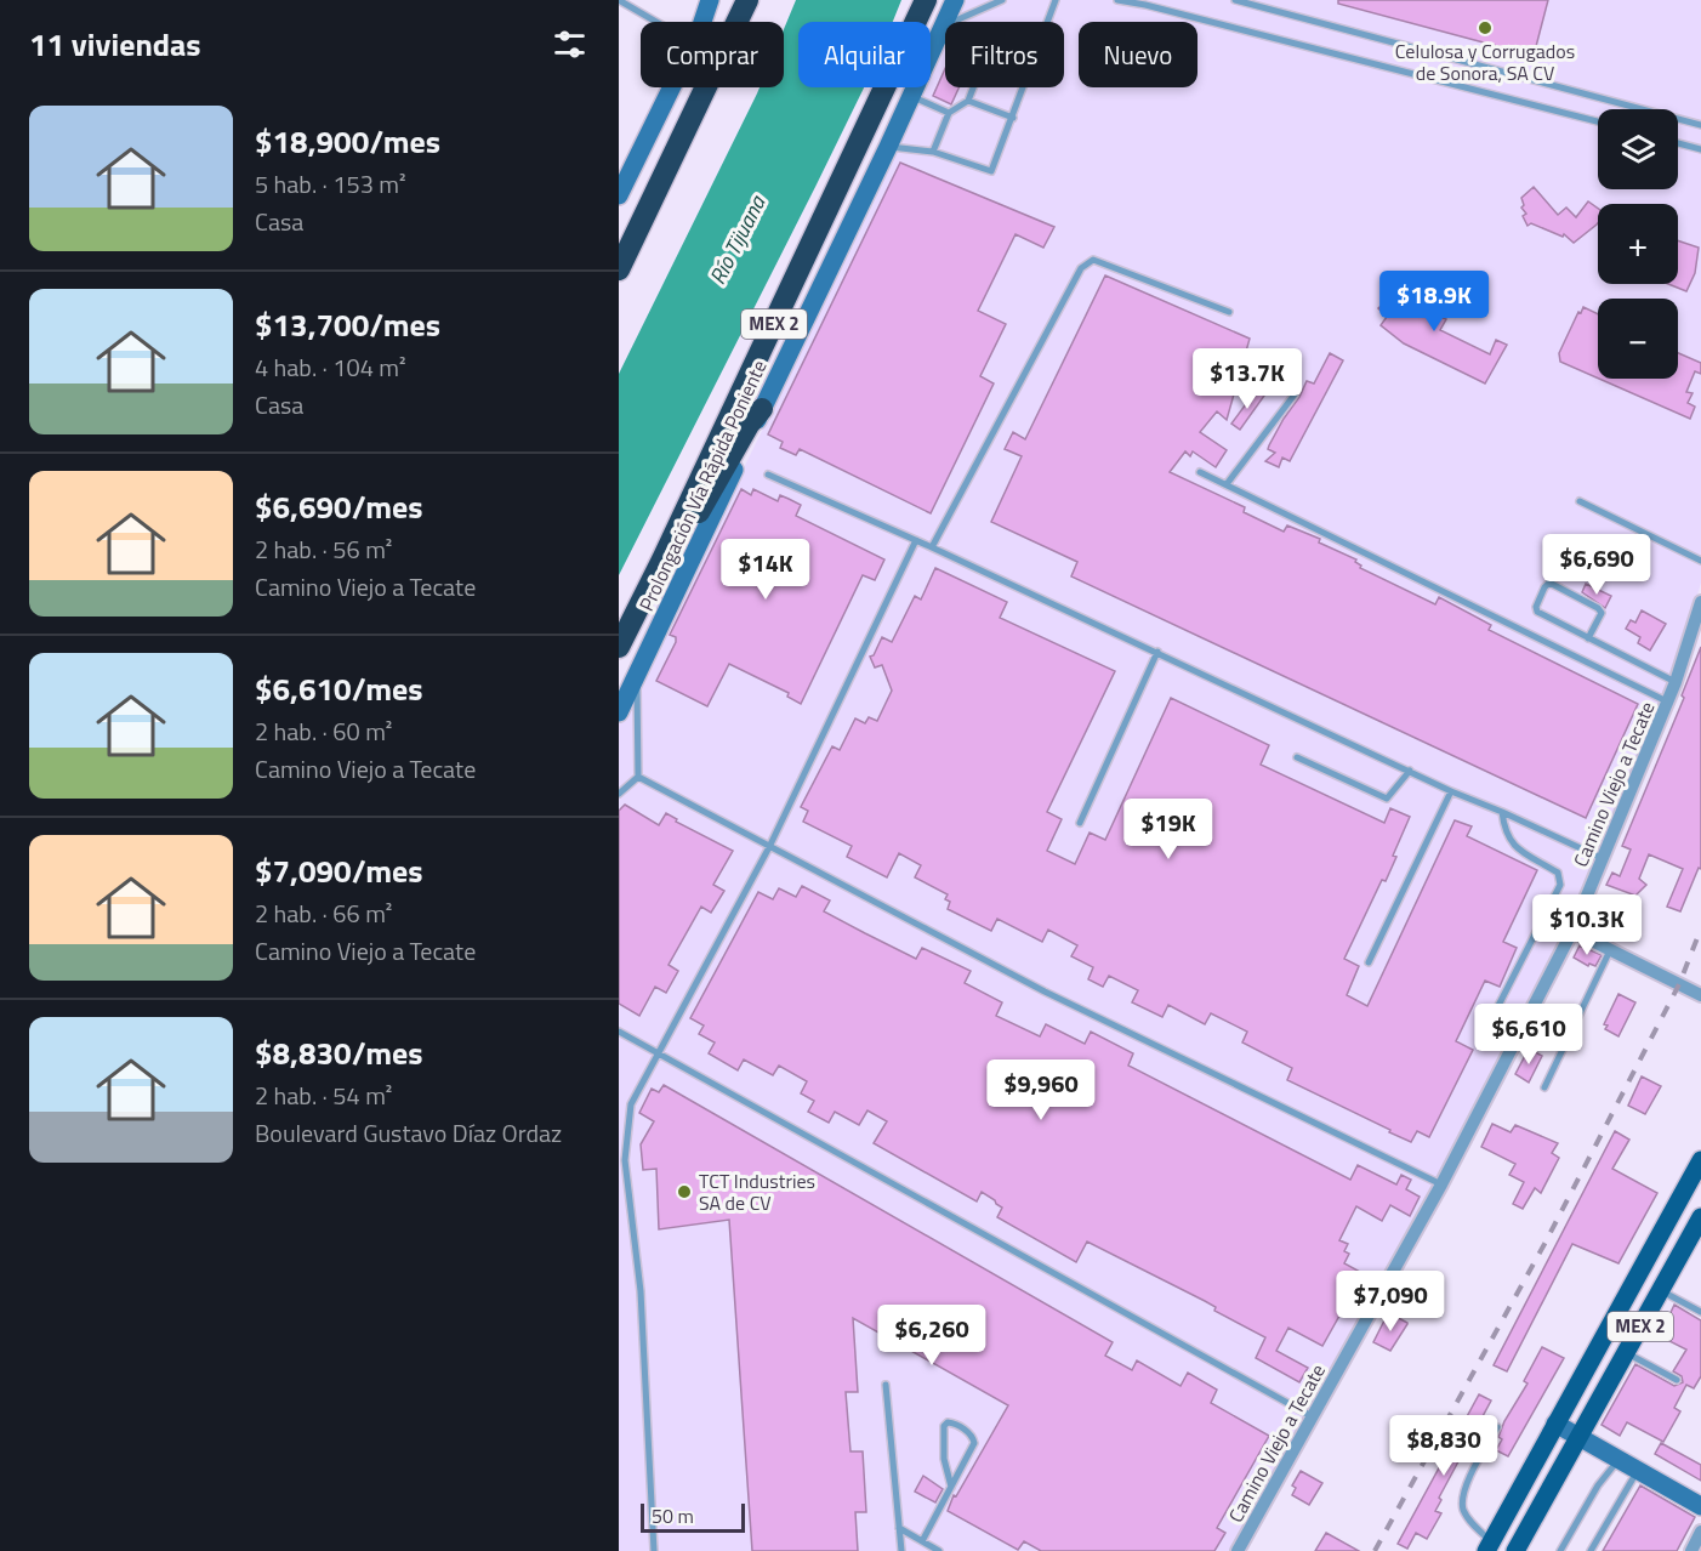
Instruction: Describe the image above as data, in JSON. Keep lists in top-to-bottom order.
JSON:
{
  "streets": {
    "highway": ["MEX 2"],
    "main road": ["Prolongación Vía Rápida Poniente"],
    "street": ["Camino Viejo a Tecate"]
  },
  "water": ["Río Tijuana"],
  "places": ["Celulosa y Corrugados de Sonora, SA CV", "TCT Industries SA de CV"],
  "scale_bar": "50 m",
  "page": {
    "heading": "11 viviendas",
    "chip": [
      "Comprar",
      "Alquilar",
      "Filtros",
      "Nuevo"
    ],
    "list": [
      {
        "name": "$18,900/mes",
        "note": "5 hab. · 153 m² · Casa"
      },
      {
        "name": "$13,700/mes",
        "note": "4 hab. · 104 m² · Casa"
      },
      {
        "name": "$6,690/mes",
        "note": "2 hab. · 56 m² · Camino Viejo a Tecate"
      },
      {
        "name": "$6,610/mes",
        "note": "2 hab. · 60 m² · Camino Viejo a Tecate"
      },
      {
        "name": "$7,090/mes",
        "note": "2 hab. · 66 m² · Camino Viejo a Tecate"
      },
      {
        "name": "$8,830/mes",
        "note": "2 hab. · 54 m² · Boulevard Gustavo Díaz Ordaz"
      }
    ],
    "map_buttons": ["+", "−"],
    "price": [
      "$18.9K",
      "$13.7K",
      "$6,690",
      "$14K",
      "$19K",
      "$10.3K",
      "$6,610",
      "$9,960",
      "$7,090",
      "$6,260",
      "$8,830"
    ],
    "scale": "50 m"
  }
}
